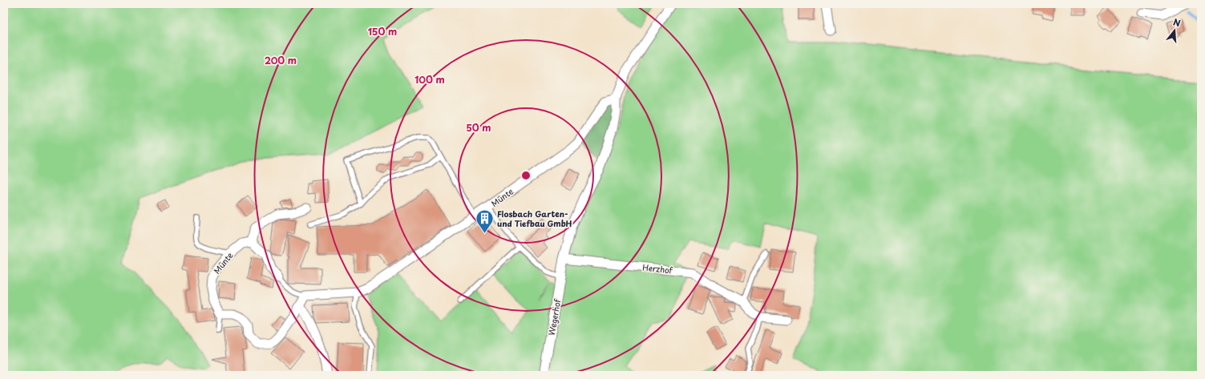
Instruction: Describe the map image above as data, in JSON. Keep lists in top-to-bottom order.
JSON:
{
  "streets": {
    "street": ["Münte", "Herzhof", "Wegerhof"]
  },
  "crossings": [
    ["Münte", "Wegerhof"],
    ["Herzhof", "Wegerhof"]
  ],
  "places": {
    "building": ["Flosbach Garten- und Tiefbau GmbH"]
  },
  "north": "top",
  "rings": [
    "150 m",
    "200 m",
    "100 m",
    "50 m"
  ]
}
